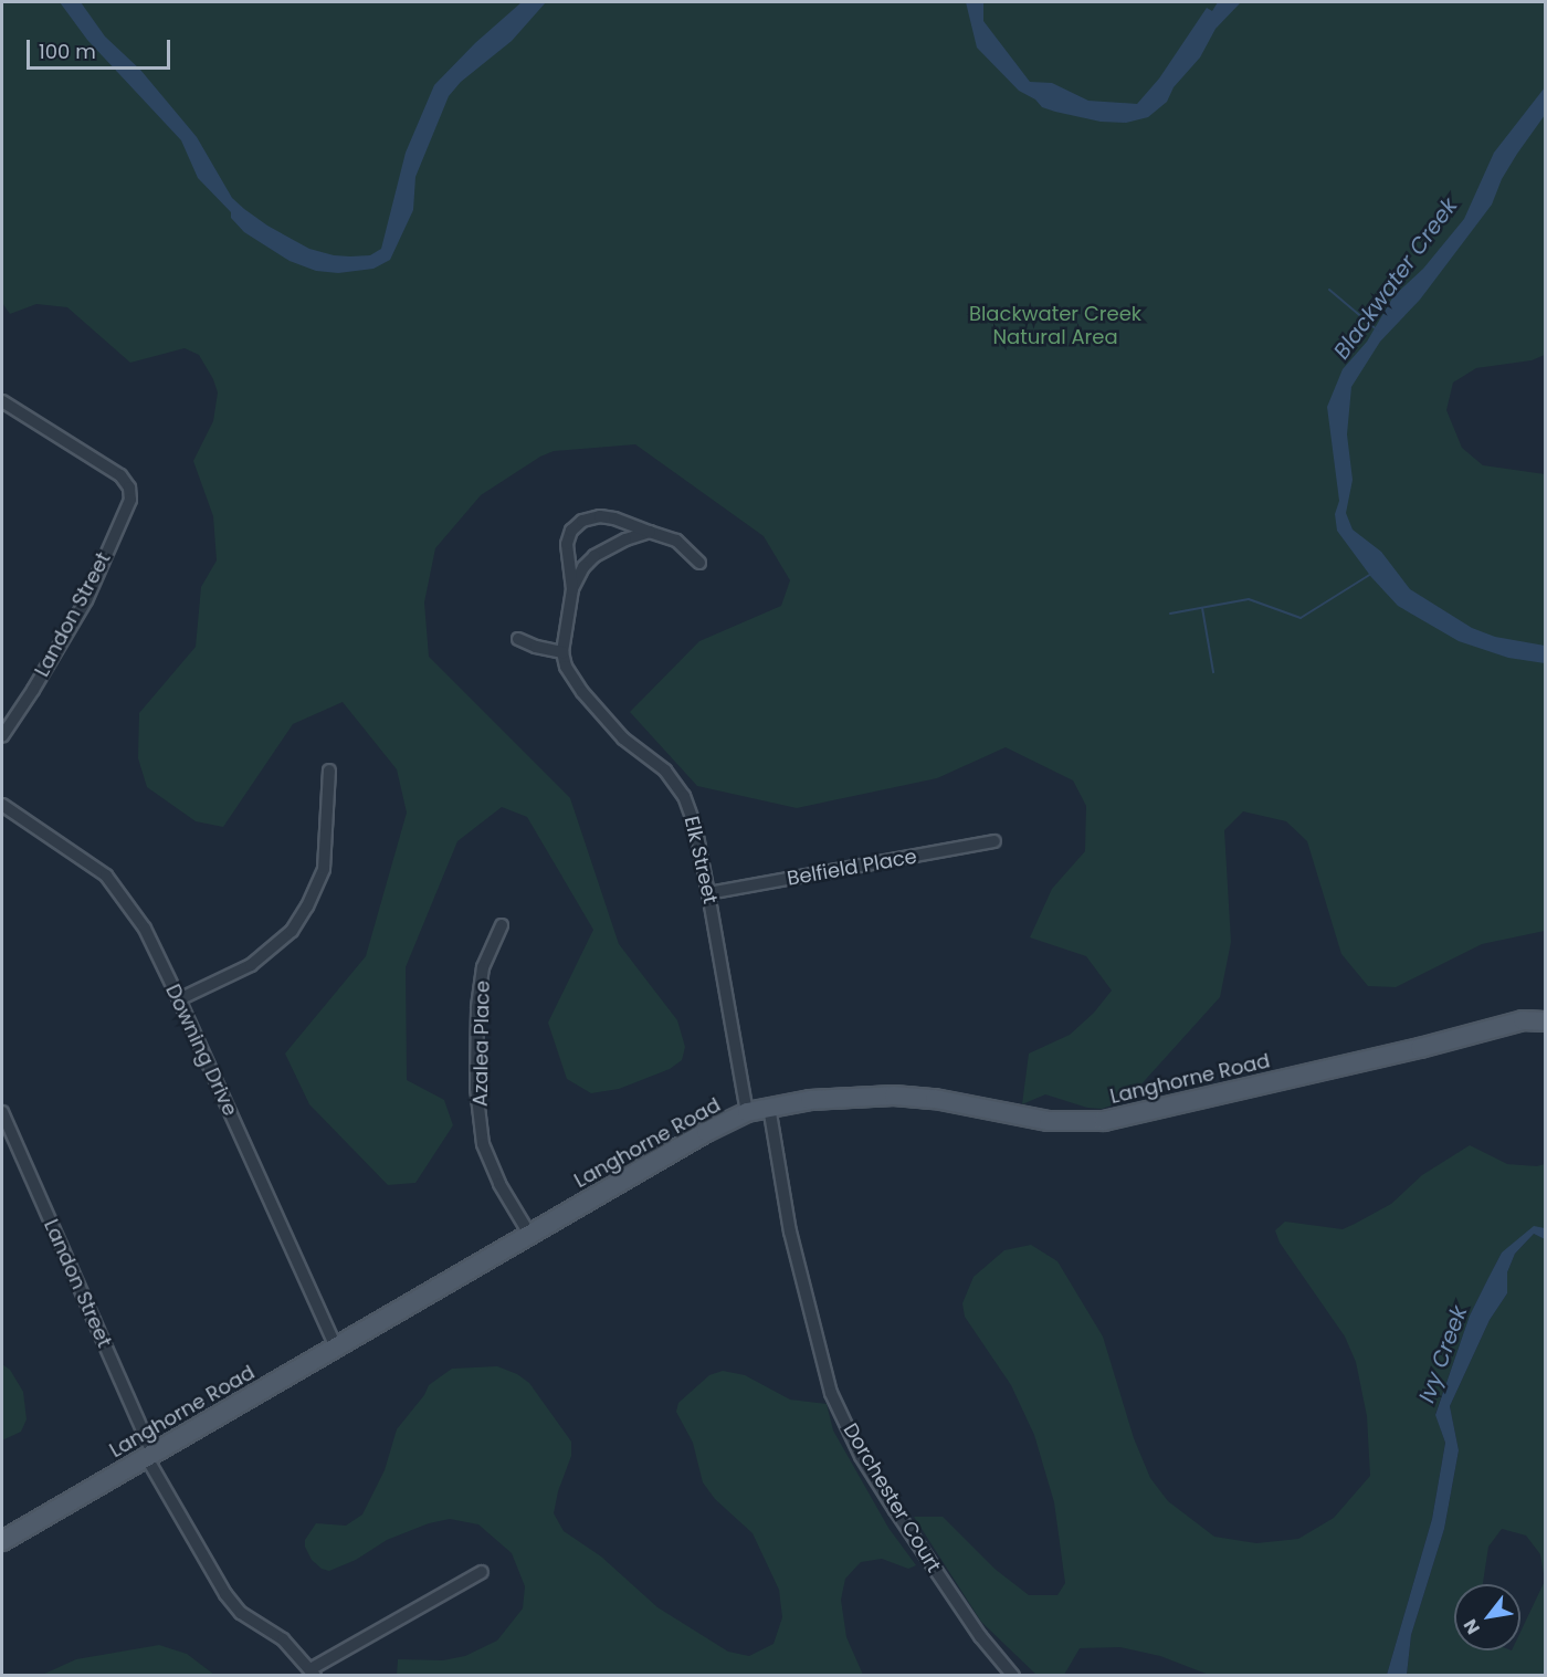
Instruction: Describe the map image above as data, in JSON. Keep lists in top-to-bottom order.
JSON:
{
  "streets": {
    "main road": ["Langhorne Road"],
    "street": [
      "Landon Street",
      "Elk Street",
      "Belfield Place",
      "Azalea Place",
      "Downing Drive",
      "Dorchester Court"
    ]
  },
  "crossings": [
    ["Landon Street", "Langhorne Road"],
    ["Elk Street", "Belfield Place"],
    ["Elk Street", "Langhorne Road"],
    ["Azalea Place", "Langhorne Road"],
    ["Downing Drive", "Langhorne Road"],
    ["Langhorne Road", "Dorchester Court"]
  ],
  "water": ["Blackwater Creek", "Ivy Creek"],
  "parks": ["Blackwater Creek Natural Area"],
  "scale_bar": "100 m",
  "north": "bottom left"
}
